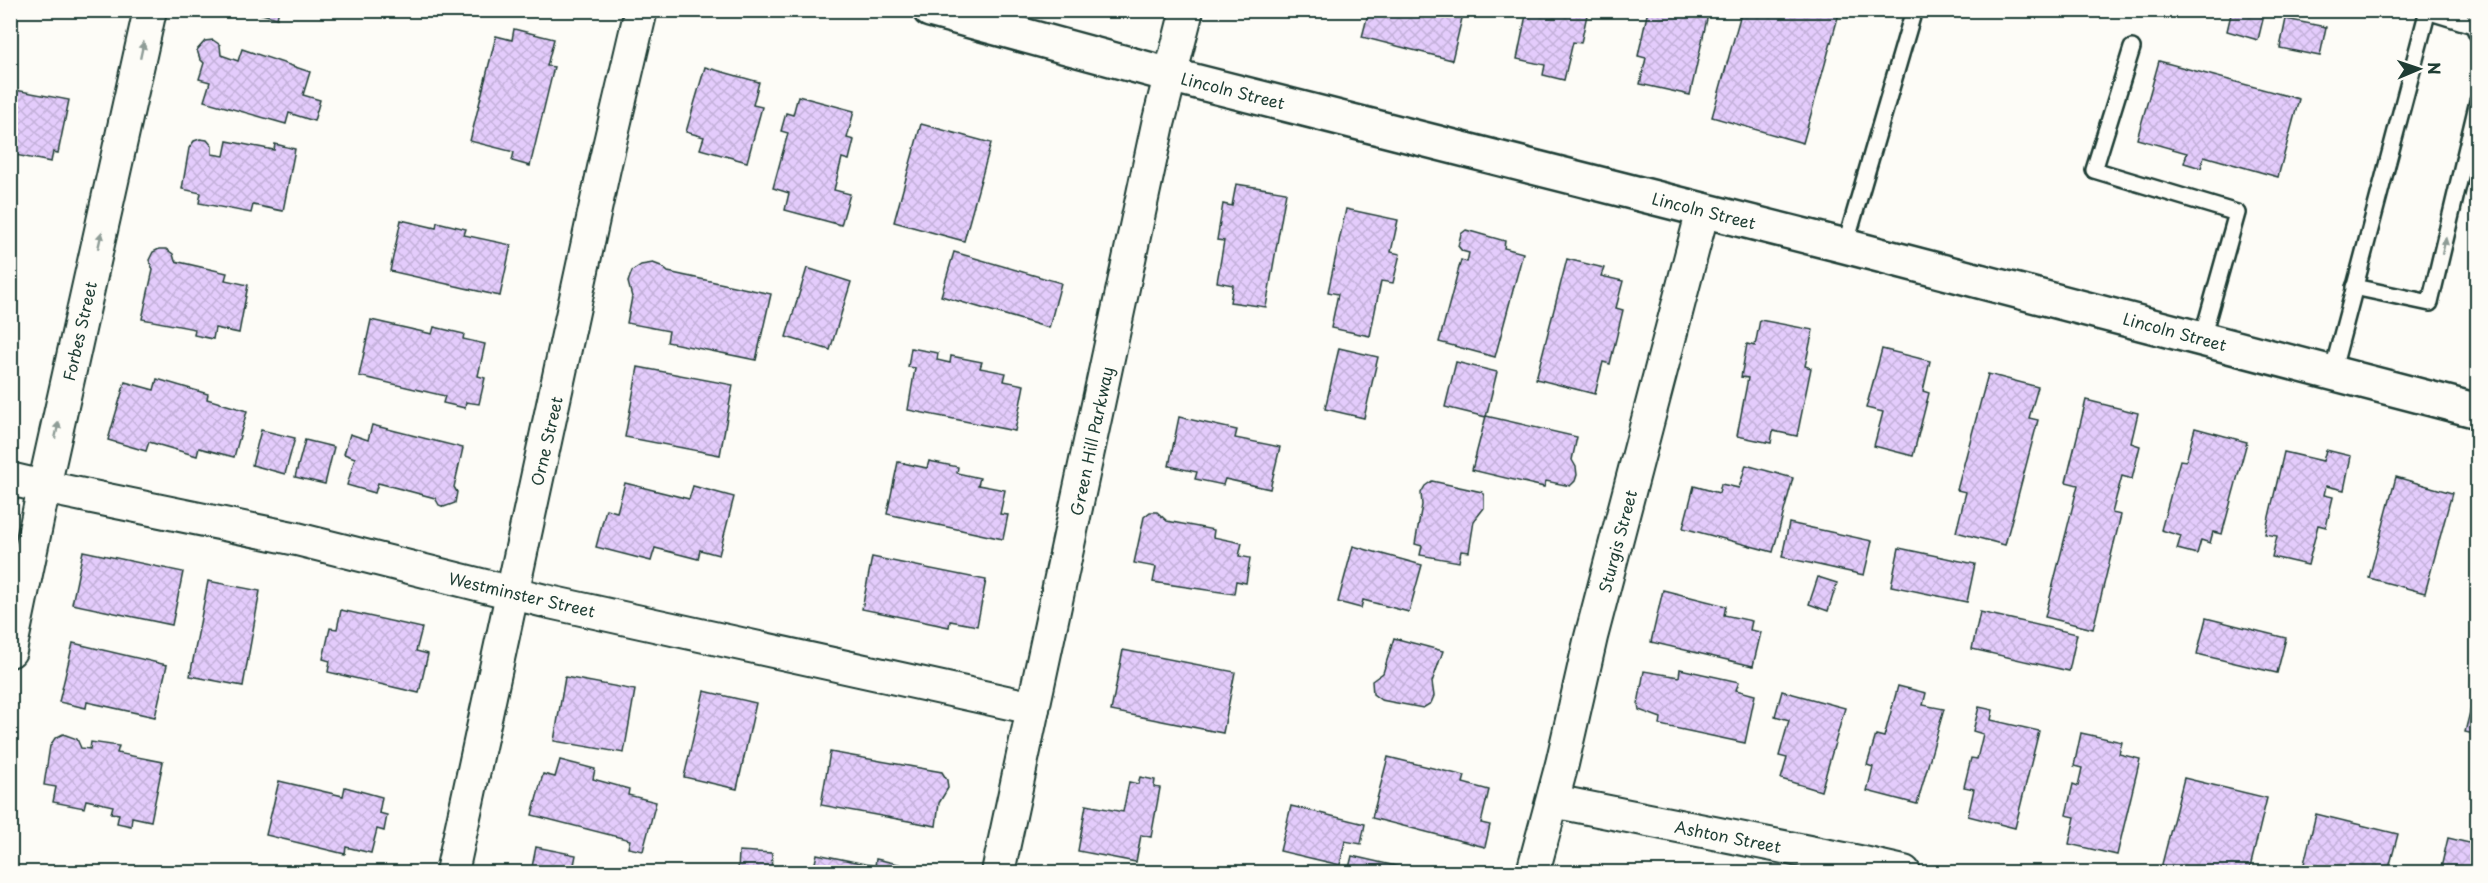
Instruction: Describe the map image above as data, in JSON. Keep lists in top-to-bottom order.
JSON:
{
  "streets": {
    "main road": ["Lincoln Street"],
    "street": [
      "Forbes Street",
      "Orne Street",
      "Green Hill Parkway",
      "Sturgis Street",
      "Westminster Street",
      "Ashton Street"
    ]
  },
  "crossings": [
    ["Lincoln Street", "Green Hill Parkway"],
    ["Lincoln Street", "Sturgis Street"],
    ["Forbes Street", "Westminster Street"],
    ["Orne Street", "Westminster Street"],
    ["Green Hill Parkway", "Westminster Street"],
    ["Sturgis Street", "Ashton Street"]
  ],
  "one_way": ["Forbes Street"],
  "north": "right"
}
